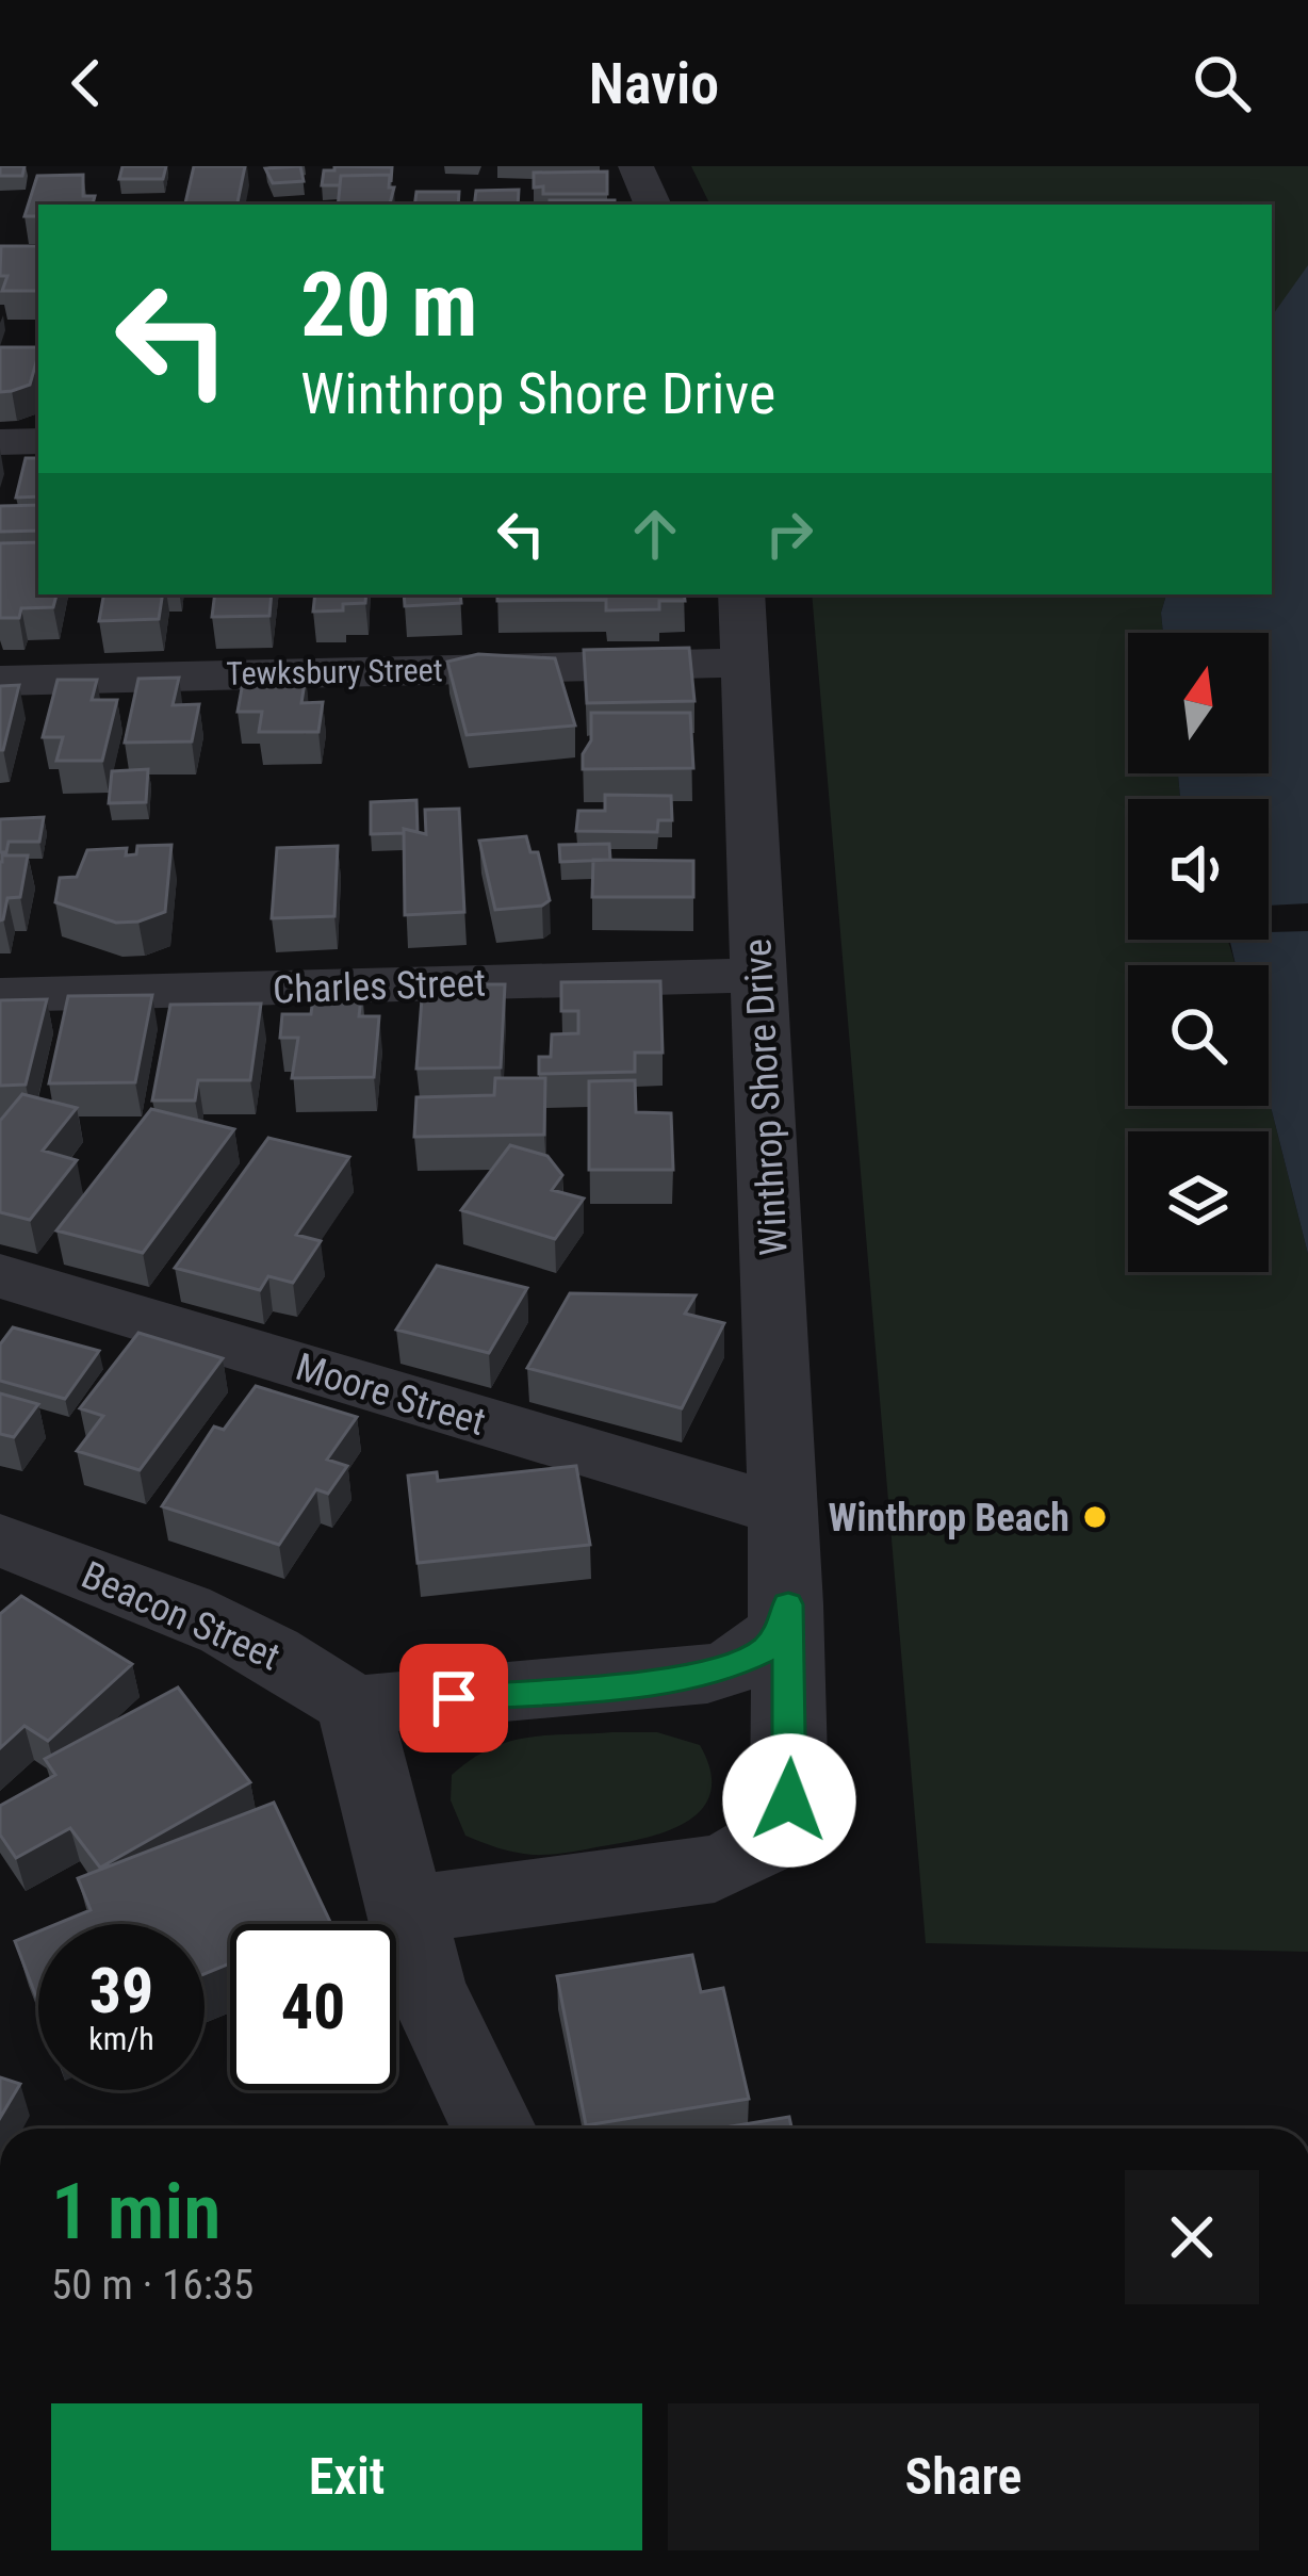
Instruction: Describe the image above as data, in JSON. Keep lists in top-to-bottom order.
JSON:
{
  "streets": {
    "street": [
      "Tewksbury Street",
      "Charles Street",
      "Winthrop Shore Drive",
      "Moore Street",
      "Beacon Street"
    ]
  },
  "crossings": [
    ["Tewksbury Street", "Winthrop Shore Drive"],
    ["Charles Street", "Winthrop Shore Drive"],
    ["Winthrop Shore Drive", "Moore Street"]
  ],
  "places": ["Winthrop Beach"],
  "north": "top",
  "page": {
    "header": "Navio",
    "turn": ["20 m", "Winthrop Shore Drive"],
    "speed": "39 km/h",
    "limit": "40",
    "heading": ["1 min", "50 m · 16:35"],
    "buttons": ["Exit", "Share"]
  }
}
